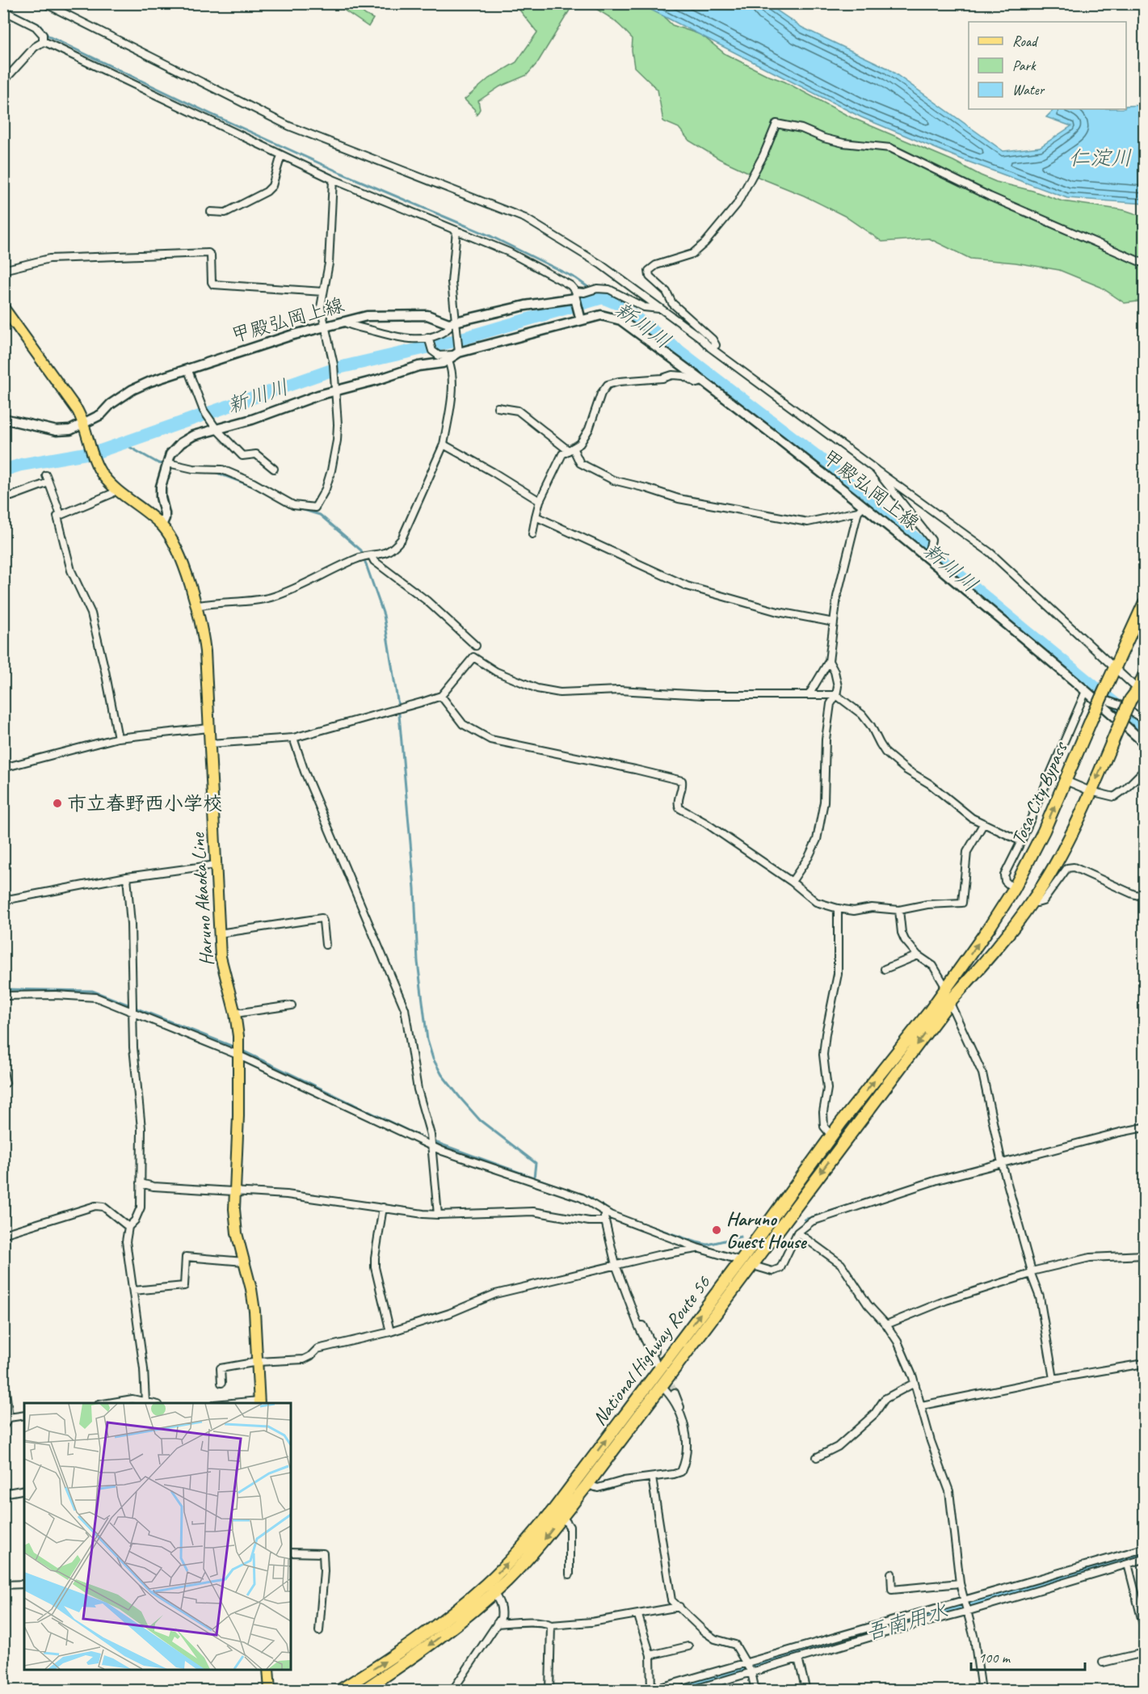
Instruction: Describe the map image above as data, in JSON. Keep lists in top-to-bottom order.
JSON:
{
  "streets": {
    "highway": ["Tosa City Bypass", "National Highway Route 56"],
    "main road": ["甲殿弘岡上線", "Haruno Akaoka Line"]
  },
  "crossings": [
    ["甲殿弘岡上線", "Haruno Akaoka Line"],
    ["Tosa City Bypass", "National Highway Route 56"]
  ],
  "water": ["仁淀川", "新川川", "吾南用水"],
  "places": ["市立春野西小学校", "Haruno Guest House"],
  "legend": ["Road", "Park", "Water"],
  "scale_bar": "100 m"
}
